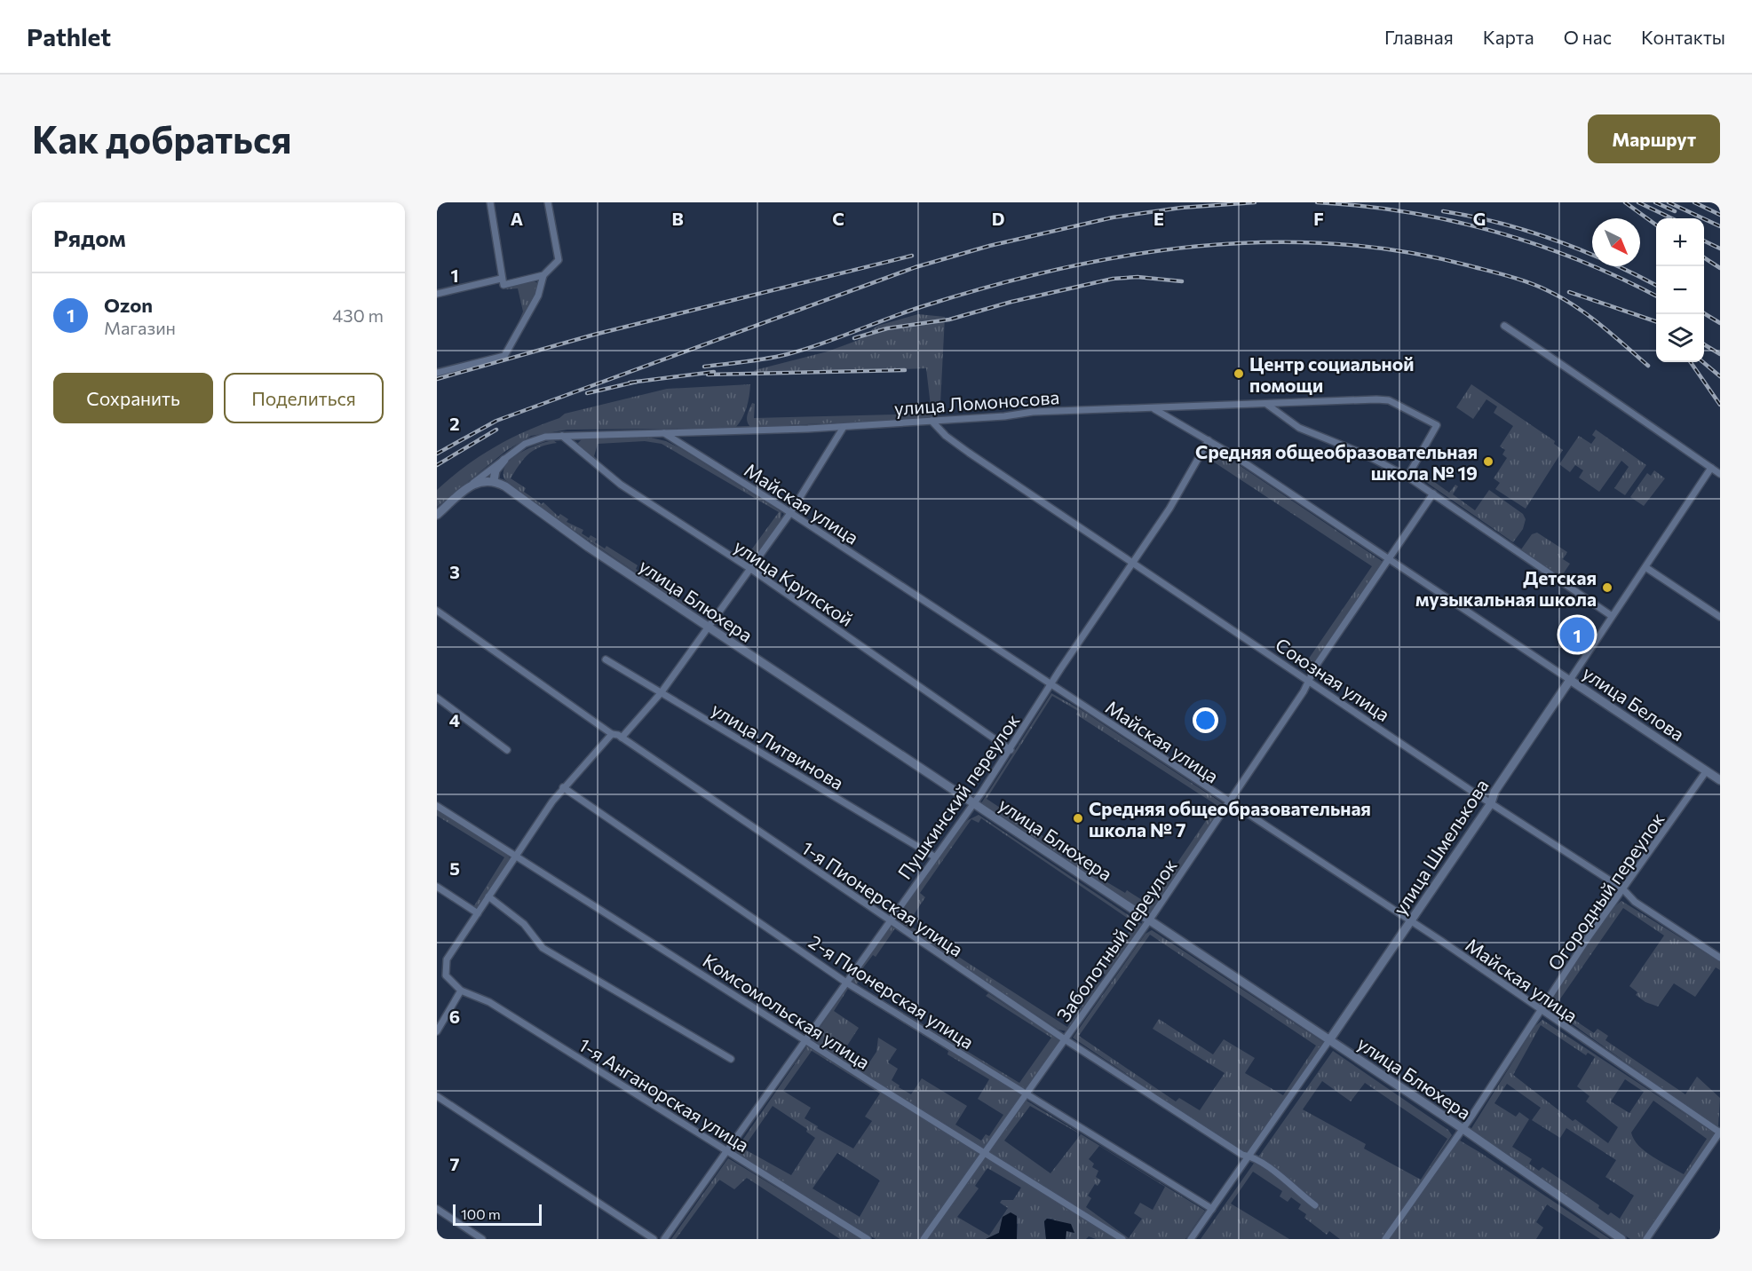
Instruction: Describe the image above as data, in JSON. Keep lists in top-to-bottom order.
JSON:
{
  "streets": {
    "street": [
      "улица Ломоносова",
      "Майская улица",
      "улица Крупской",
      "улица Блюхера",
      "Союзная улица",
      "улица Белова",
      "улица Литвинова",
      "Пушкинский переулок",
      "улица Шмелькова",
      "Огородный переулок",
      "1-я Пионерская улица",
      "Заболотный переулок",
      "2-я Пионерская улица",
      "Комсомольская улица",
      "1-я Анганорская улица"
    ]
  },
  "crossings": [
    ["улица Ломоносова", "Майская улица"],
    ["улица Ломоносова", "улица Крупской"],
    ["улица Ломоносова", "Союзная улица"],
    ["улица Ломоносова", "улица Белова"],
    ["Майская улица", "Пушкинский переулок"],
    ["Майская улица", "улица Шмелькова"],
    ["Майская улица", "Огородный переулок"],
    ["Майская улица", "Заболотный переулок"],
    ["улица Крупской", "Пушкинский переулок"],
    ["улица Блюхера", "Пушкинский переулок"],
    ["улица Блюхера", "улица Шмелькова"],
    ["улица Блюхера", "Огородный переулок"],
    ["улица Блюхера", "Заболотный переулок"],
    ["Союзная улица", "Пушкинский переулок"],
    ["Союзная улица", "улица Шмелькова"],
    ["Союзная улица", "Огородный переулок"],
    ["Союзная улица", "Заболотный переулок"],
    ["улица Белова", "Пушкинский переулок"],
    ["улица Белова", "улица Шмелькова"],
    ["улица Белова", "Огородный переулок"],
    ["улица Белова", "Заболотный переулок"],
    ["улица Литвинова", "Пушкинский переулок"],
    ["Пушкинский переулок", "1-я Пионерская улица"],
    ["Пушкинский переулок", "2-я Пионерская улица"],
    ["Пушкинский переулок", "Комсомольская улица"],
    ["Пушкинский переулок", "1-я Анганорская улица"],
    ["улица Шмелькова", "1-я Пионерская улица"],
    ["улица Шмелькова", "2-я Пионерская улица"],
    ["1-я Пионерская улица", "Заболотный переулок"],
    ["Заболотный переулок", "2-я Пионерская улица"],
    ["Заболотный переулок", "Комсомольская улица"]
  ],
  "places": [
    "Центр социальной помощи",
    "Средняя общеобразовательная школа № 19",
    "Детская музыкальная школа",
    "Средняя общеобразовательная школа № 7"
  ],
  "scale_bar": "100 m",
  "north": "bottom right",
  "page": {
    "header": "Pathlet",
    "nav": [
      "Главная",
      "Карта",
      "О нас",
      "Контакты"
    ],
    "buttons": [
      "Маршрут",
      ["Сохранить", "Поделиться"]
    ],
    "title": "Как добраться",
    "heading": "Рядом",
    "map_buttons": ["+", "−"],
    "list": [
      {
        "mark": "1",
        "name": "Ozon",
        "note": "Магазин",
        "value": "430 m"
      }
    ],
    "pins": "1",
    "scale": "100 m"
  },
  "grid": {
    "columns": [
      "A",
      "B",
      "C",
      "D",
      "E",
      "F",
      "G"
    ],
    "rows": [
      "1",
      "2",
      "3",
      "4",
      "5",
      "6",
      "7"
    ]
  }
}
